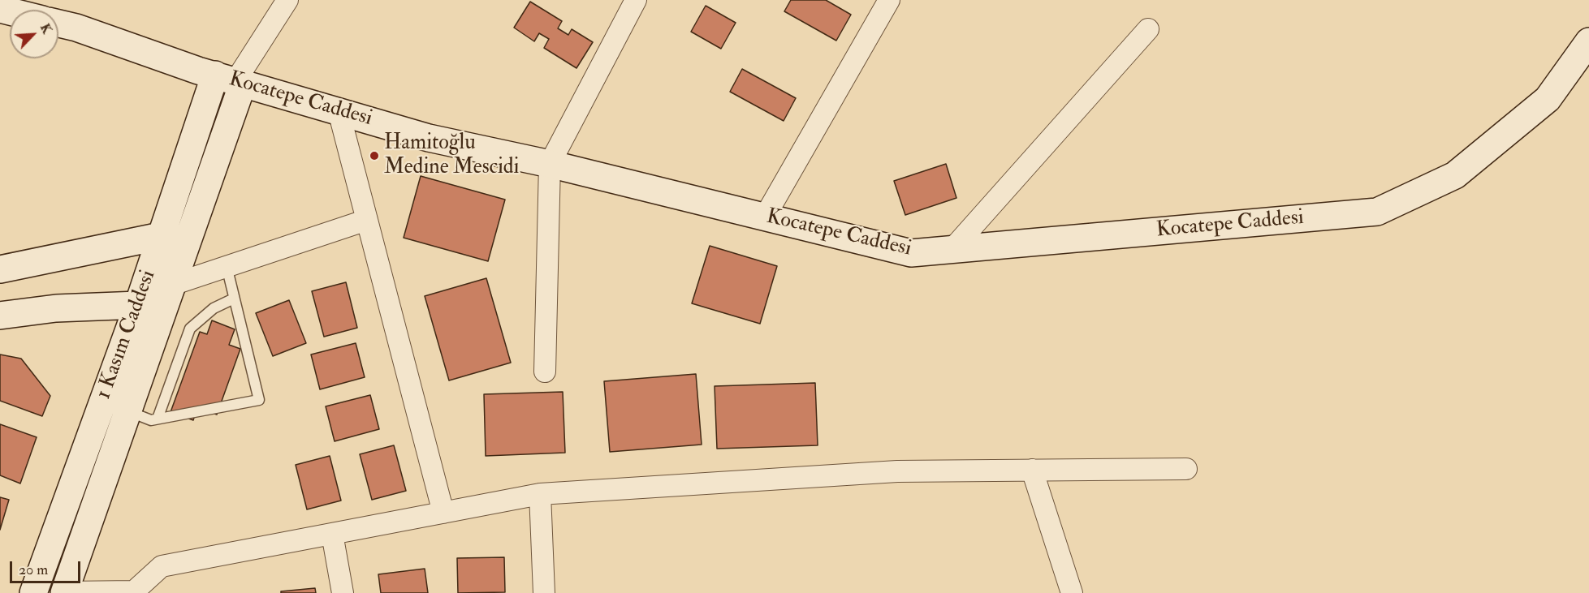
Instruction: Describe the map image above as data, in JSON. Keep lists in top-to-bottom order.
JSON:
{
  "streets": {
    "street": ["Kocatepe Caddesi", "1 Kasım Caddesi"]
  },
  "crossings": [
    ["Kocatepe Caddesi", "1 Kasım Caddesi"]
  ],
  "places": ["Hamitoğlu Medine Mescidi"],
  "scale_bar": "20 m",
  "north": "top right"
}
